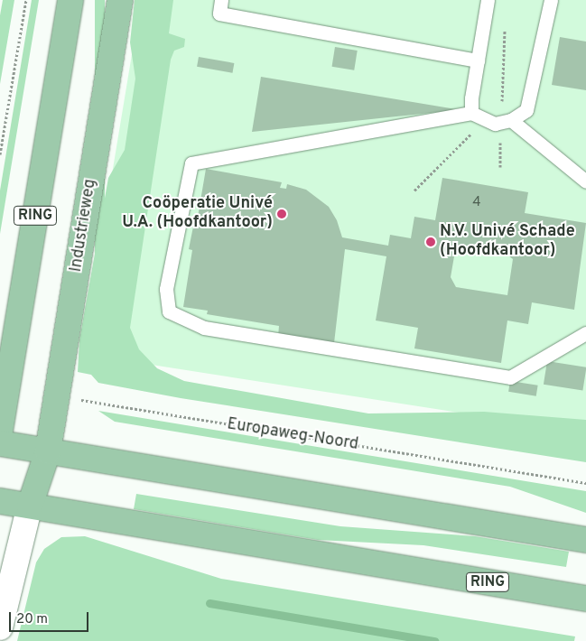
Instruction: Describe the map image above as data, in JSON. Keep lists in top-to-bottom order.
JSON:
{
  "streets": {
    "main road": ["RING", "Industrieweg"],
    "path": ["Europaweg-Noord"]
  },
  "crossings": [
    ["Industrieweg", "Europaweg-Noord"]
  ],
  "places": ["Coöperatie Univé U.A. (Hoofdkantoor)", "N.V. Univé Schade (Hoofdkantoor)"],
  "house_numbers": ["4"],
  "scale_bar": "20 m"
}
